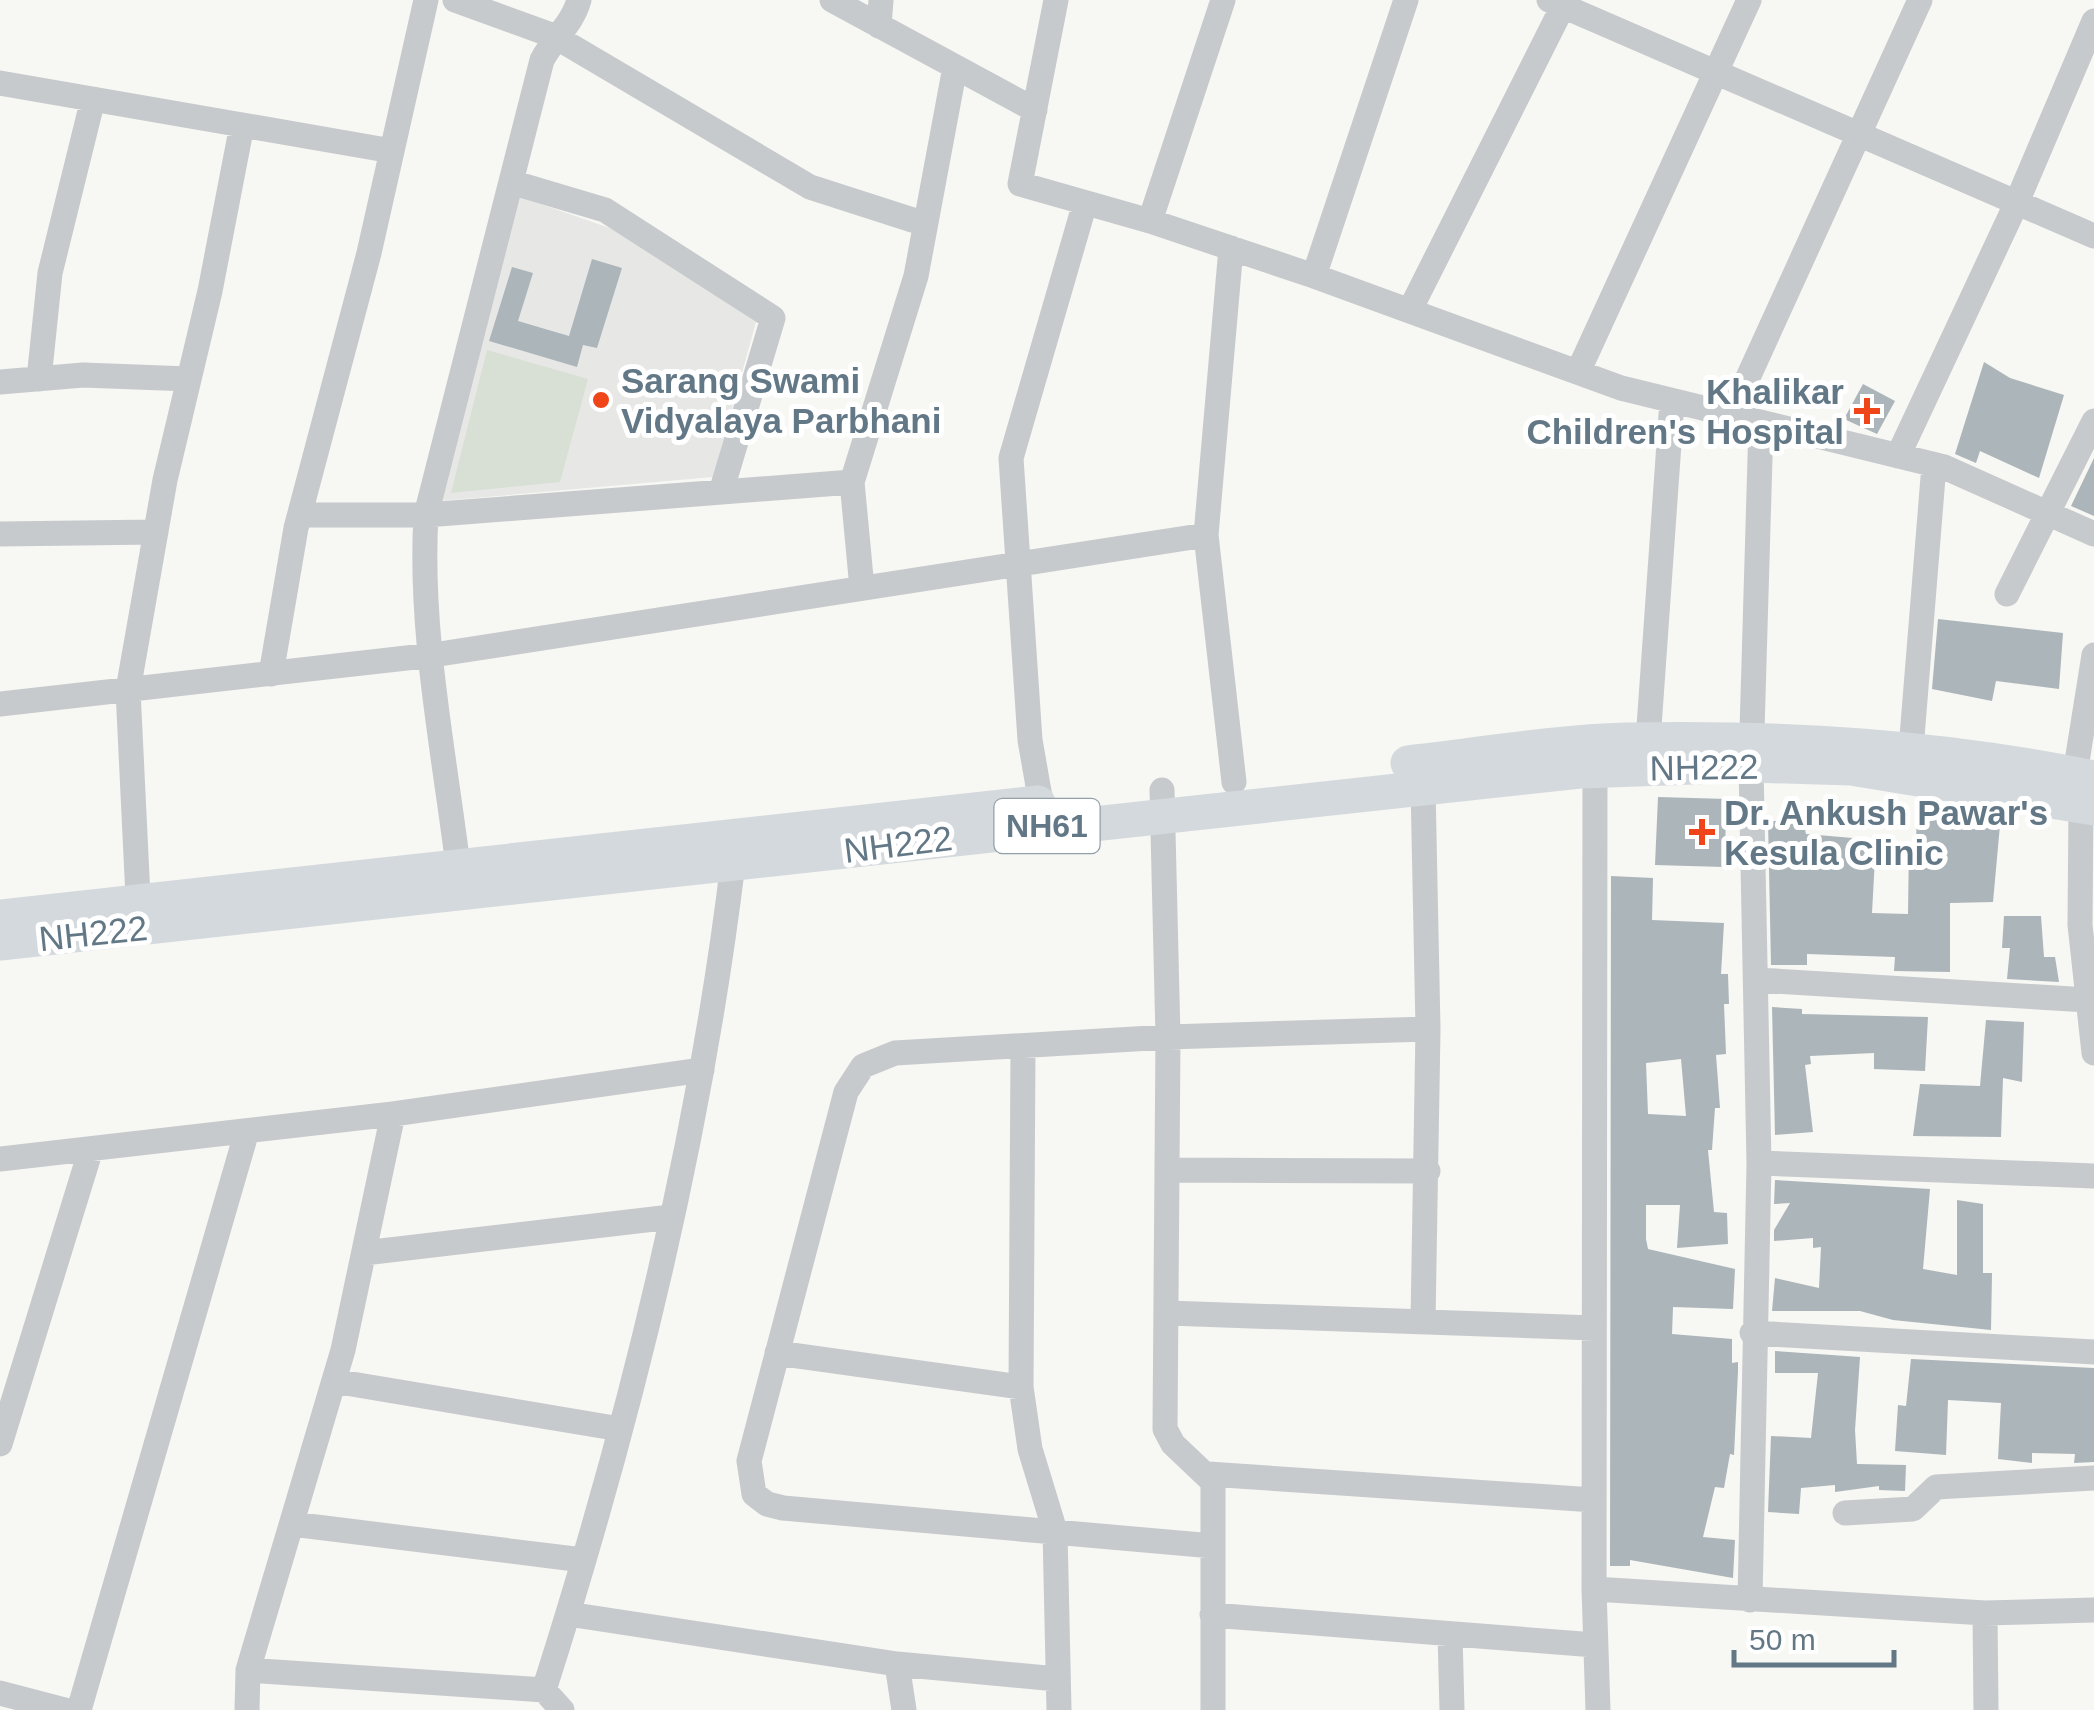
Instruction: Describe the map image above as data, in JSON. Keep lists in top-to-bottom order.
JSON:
{
  "streets": {
    "highway": ["NH222", "NH61"]
  },
  "places": {
    "other": ["Sarang Swami Vidyalaya Parbhani"],
    "health": ["Khalikar Children's Hospital", "Dr. Ankush Pawar's Kesula Clinic"]
  },
  "scale_bar": "50 m"
}
